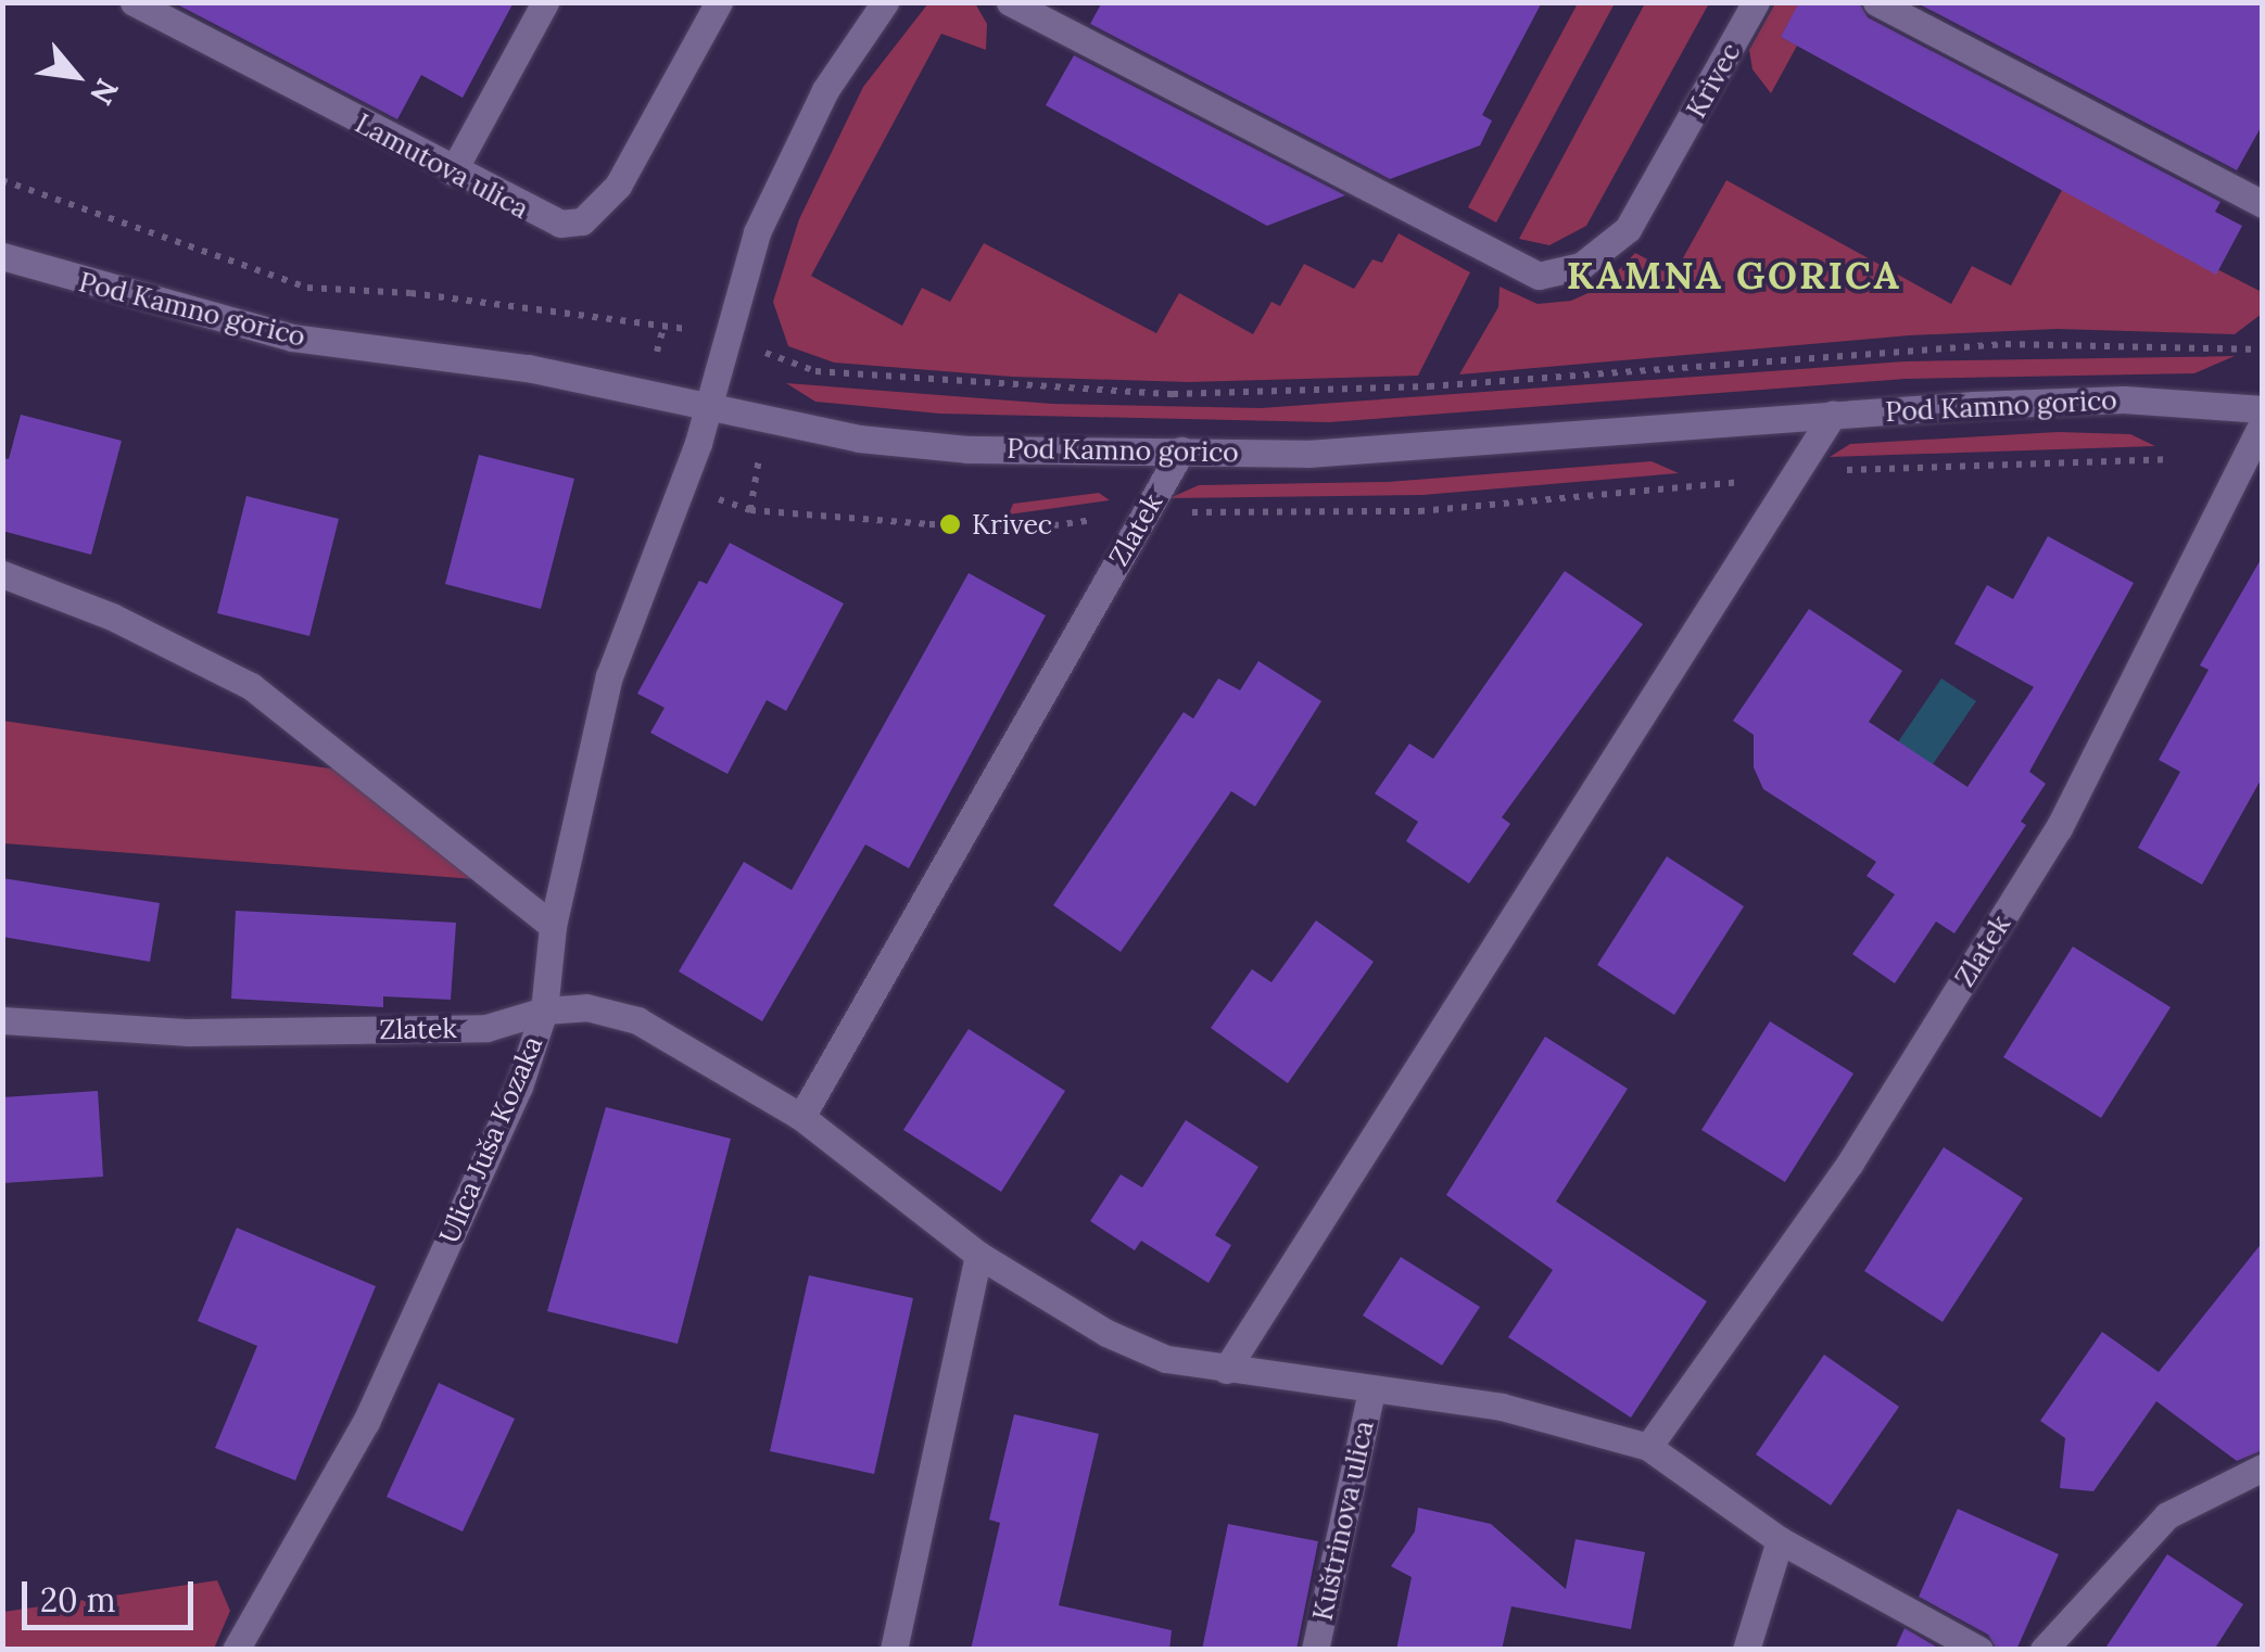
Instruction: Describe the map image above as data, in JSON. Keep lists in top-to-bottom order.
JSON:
{
  "streets": {
    "street": [
      "Krivec",
      "Lamutova ulica",
      "Pod Kamno gorico",
      "Zlatek",
      "Ulica Juša Kozaka",
      "Kuštrinova ulica"
    ]
  },
  "crossings": [
    ["Pod Kamno gorico", "Zlatek"],
    ["Pod Kamno gorico", "Ulica Juša Kozaka"],
    ["Zlatek", "Ulica Juša Kozaka"],
    ["Zlatek", "Kuštrinova ulica"]
  ],
  "districts": ["KAMNA GORICA"],
  "places": ["Krivec"],
  "scale_bar": "20 m",
  "north": "bottom right"
}
